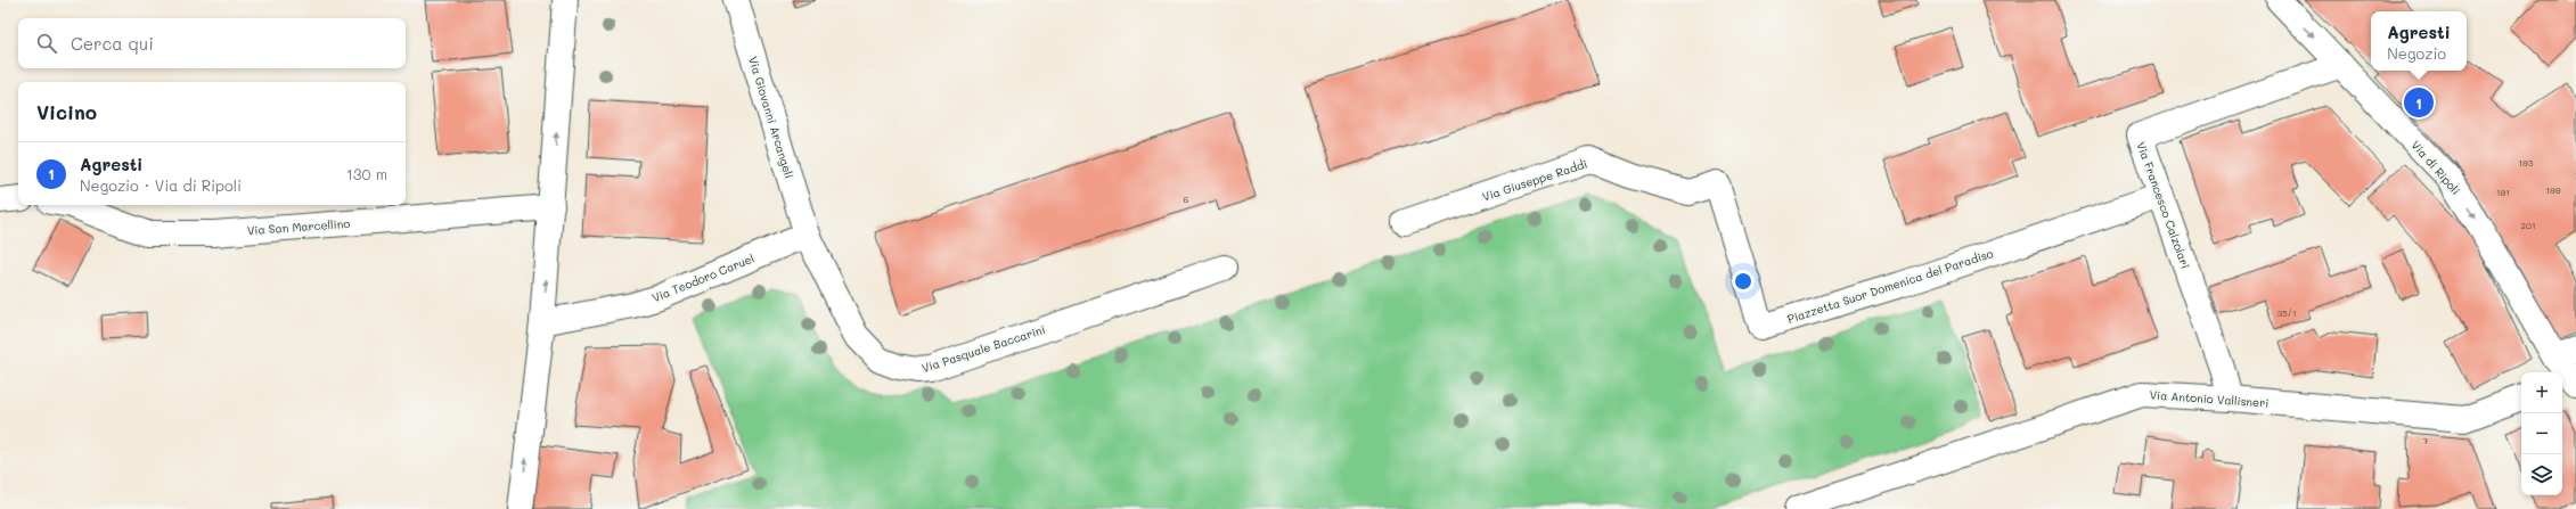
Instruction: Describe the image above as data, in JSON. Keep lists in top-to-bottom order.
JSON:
{
  "streets": {
    "street": [
      "Via Giovanni Arcangeli",
      "Via di Ripoli",
      "Via Giuseppe Raddi",
      "Via Francesco Calzolari",
      "Via San Marcellino",
      "Via Teodoro Caruel",
      "Piazzetta Suor Domenica del Paradiso",
      "Via Pasquale Baccarini",
      "Via Antonio Vallisneri"
    ]
  },
  "crossings": [
    ["Via Giovanni Arcangeli", "Via Teodoro Caruel"],
    ["Via Giovanni Arcangeli", "Via Pasquale Baccarini"],
    ["Via di Ripoli", "Via Francesco Calzolari"],
    ["Via Giuseppe Raddi", "Piazzetta Suor Domenica del Paradiso"],
    ["Via Francesco Calzolari", "Piazzetta Suor Domenica del Paradiso"],
    ["Via Francesco Calzolari", "Via Antonio Vallisneri"],
    ["Via Teodoro Caruel", "Via Pasquale Baccarini"]
  ],
  "one_way": ["Via di Ripoli"],
  "house_numbers": [
    "193",
    "199",
    "191",
    "6",
    "201",
    "35/1",
    "7"
  ],
  "page": {
    "popup": ["Agresti", "Negozio"],
    "search": "Cerca qui",
    "heading": "Vicino",
    "pins": "1",
    "list": [
      {
        "mark": "1",
        "name": "Agresti",
        "note": "Negozio · Via di Ripoli",
        "value": "130 m"
      }
    ],
    "map_buttons": ["+", "−"]
  }
}
